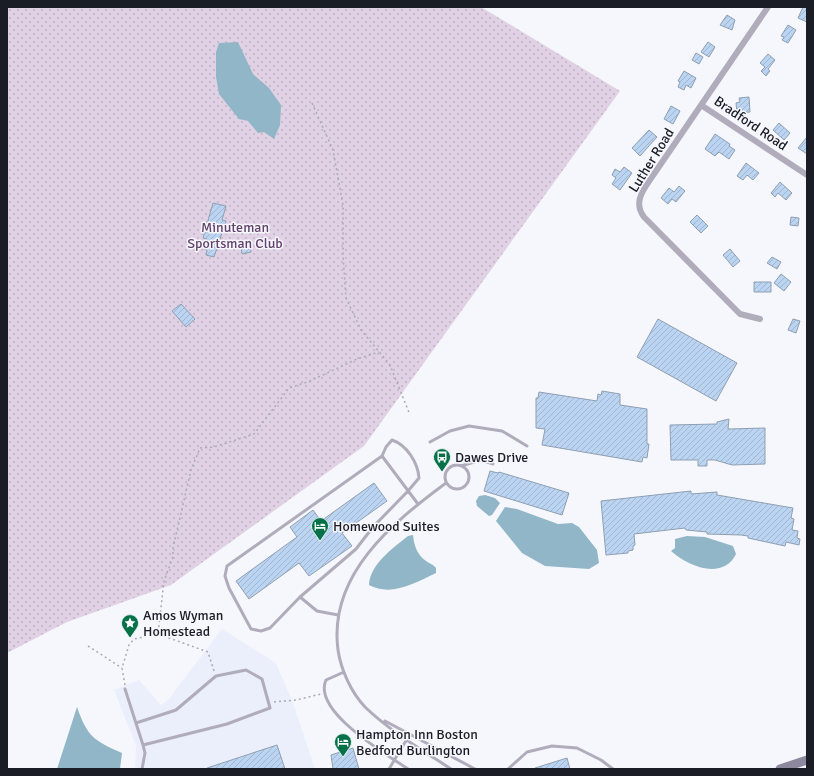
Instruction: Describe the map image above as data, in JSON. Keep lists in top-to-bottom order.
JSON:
{
  "streets": {
    "street": ["Bradford Road", "Luther Road"]
  },
  "crossings": [
    ["Bradford Road", "Luther Road"]
  ],
  "parks": ["Minuteman Sportsman Club"],
  "places": {
    "bus stop": ["Dawes Drive"],
    "hotel": ["Homewood Suites", "Hampton Inn Boston Bedford Burlington"],
    "place": ["Amos Wyman Homestead"]
  }
}
